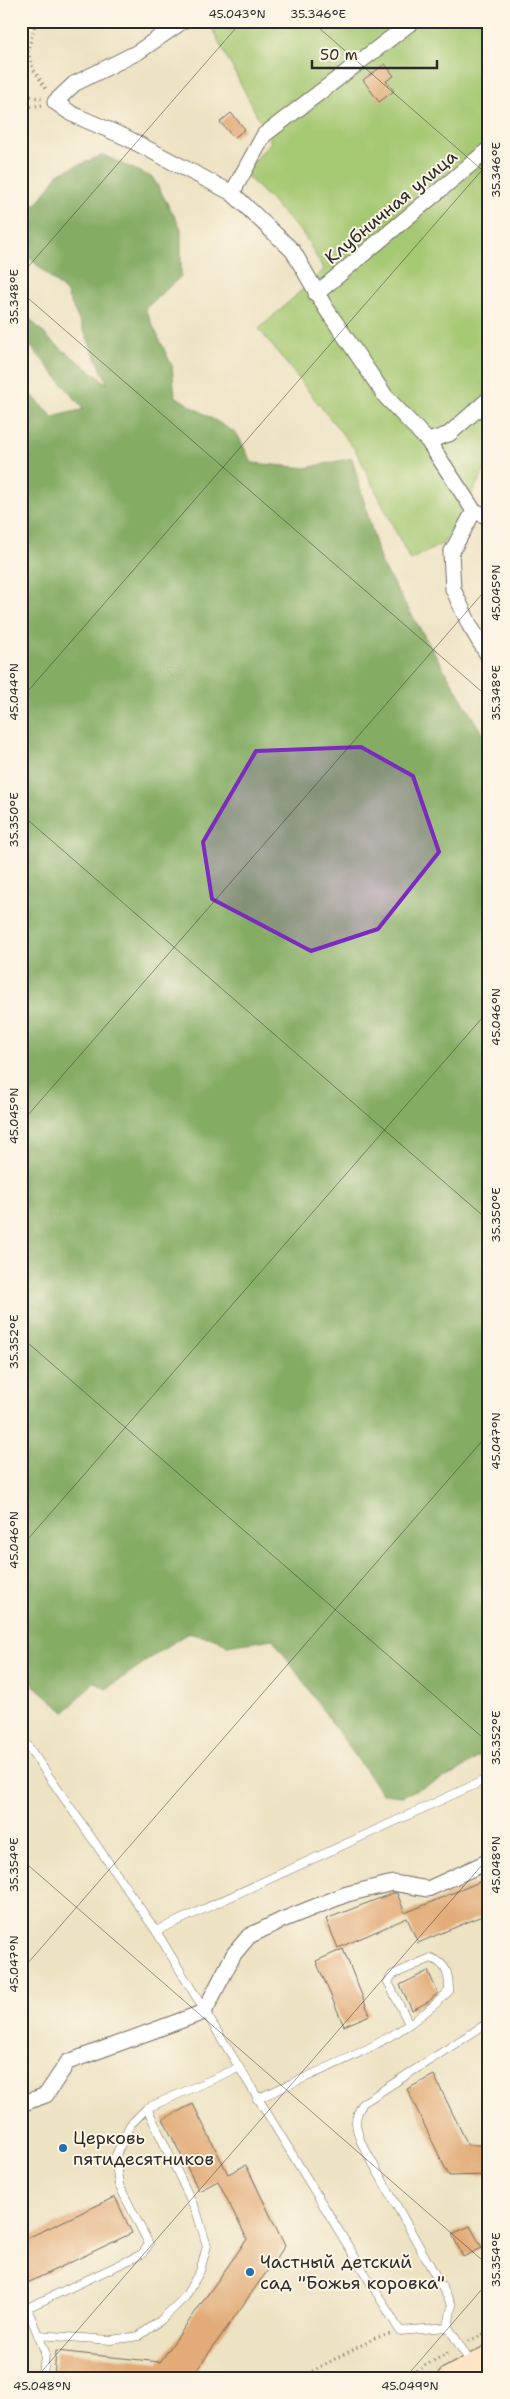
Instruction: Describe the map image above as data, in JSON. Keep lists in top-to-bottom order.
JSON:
{
  "streets": {
    "street": ["Клубничная улица"]
  },
  "places": ["Церковь пятидесятников", "Частный детский сад \"Божья коровка\""],
  "scale_bar": "50 m",
  "coordinates": [
    "45.043°N",
    "35.346°E",
    "35.348°E",
    "45.045°N",
    "45.044°N",
    "35.350°E",
    "45.046°N",
    "35.352°E",
    "45.047°N",
    "45.048°N",
    "35.354°E",
    "45.049°N"
  ]
}
